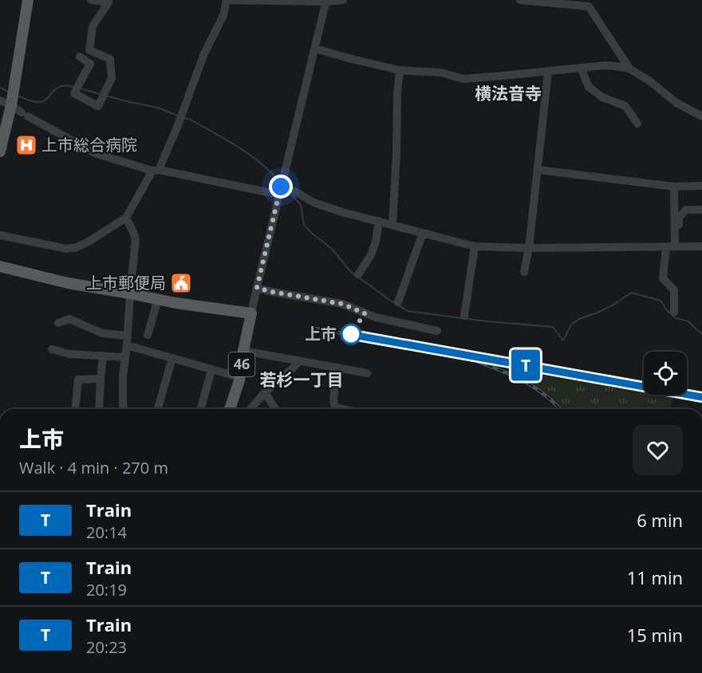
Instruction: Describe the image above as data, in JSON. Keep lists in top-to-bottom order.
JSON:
{
  "streets": {
    "main road": ["46"]
  },
  "districts": ["横法音寺", "若杉一丁目"],
  "places": {
    "hospital": ["上市総合病院"],
    "public building": ["上市郵便局"],
    "other": ["上市"]
  },
  "page": {
    "on_map": "T",
    "heading": ["上市", "Walk · 4 min · 270 m"],
    "list": [
      {
        "mark": "T",
        "name": "Train",
        "note": "20:14",
        "value": "6 min"
      },
      {
        "mark": "T",
        "name": "Train",
        "note": "20:19",
        "value": "11 min"
      },
      {
        "mark": "T",
        "name": "Train",
        "note": "20:23",
        "value": "15 min"
      }
    ]
  }
}
